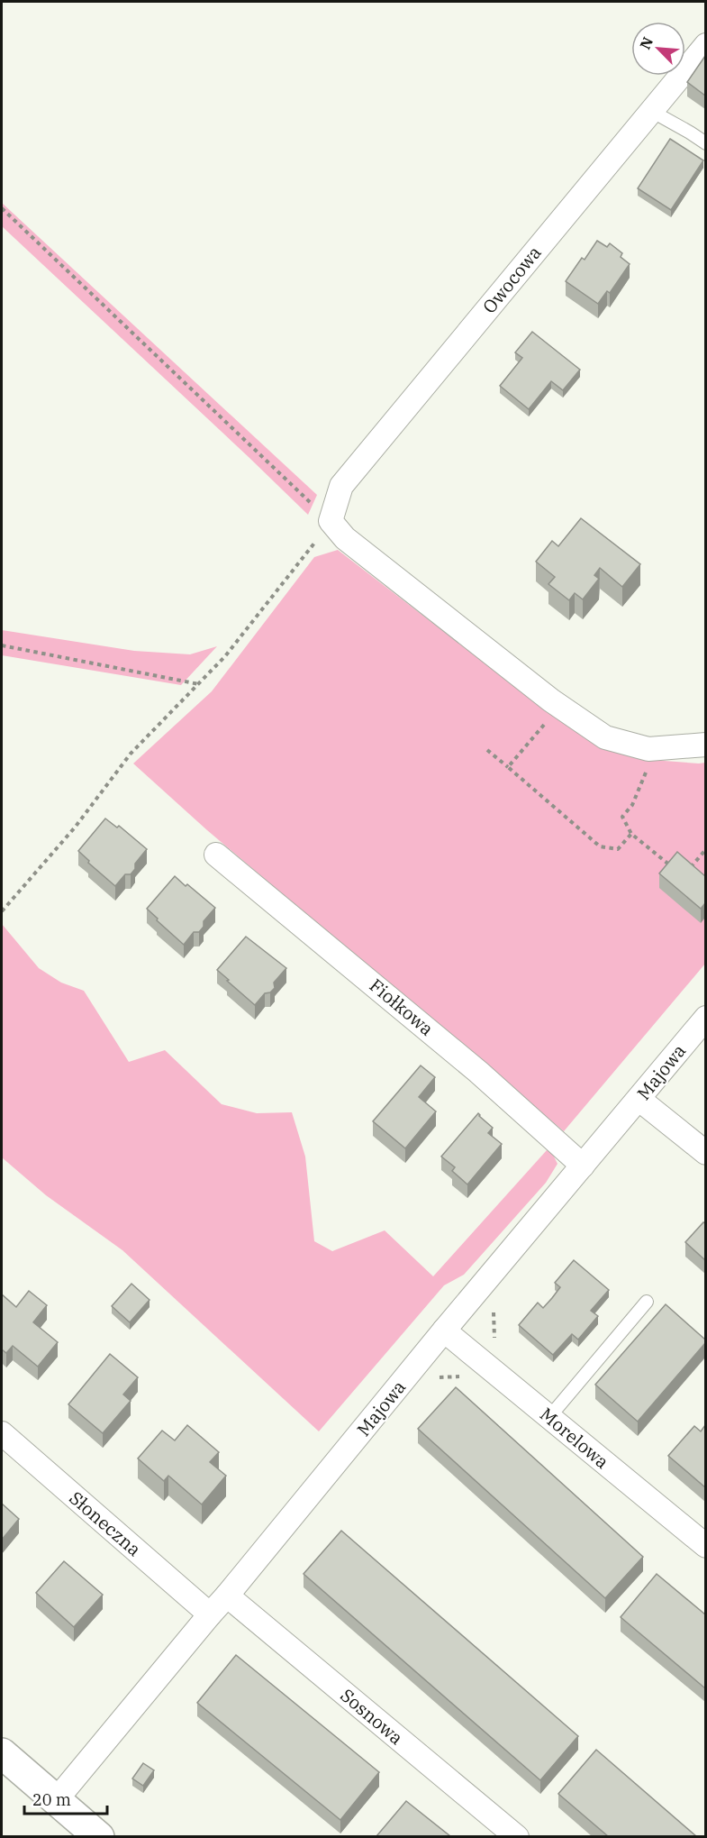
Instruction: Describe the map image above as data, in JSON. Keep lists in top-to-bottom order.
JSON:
{
  "streets": {
    "street": [
      "Owocowa",
      "Fiołkowa",
      "Majowa",
      "Morelowa",
      "Słoneczna",
      "Sosnowa"
    ]
  },
  "crossings": [
    ["Fiołkowa", "Majowa"],
    ["Majowa", "Morelowa"],
    ["Majowa", "Słoneczna"],
    ["Majowa", "Sosnowa"]
  ],
  "scale_bar": "20 m",
  "north": "top left"
}
